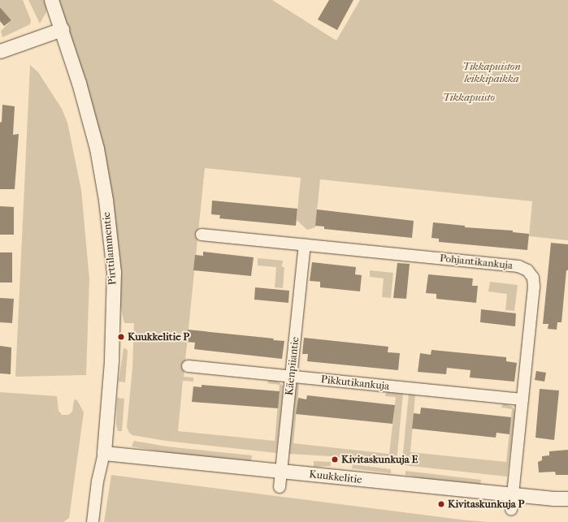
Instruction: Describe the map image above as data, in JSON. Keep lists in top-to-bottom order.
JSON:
{
  "streets": {
    "street": [
      "Pirttilammentie",
      "Pohjantikankuja",
      "Käenpiiantie",
      "Pikkutikankuja",
      "Kuukkelitie"
    ]
  },
  "crossings": [
    ["Pirttilammentie", "Kuukkelitie"],
    ["Pohjantikankuja", "Käenpiiantie"],
    ["Pohjantikankuja", "Pikkutikankuja"],
    ["Pohjantikankuja", "Kuukkelitie"],
    ["Käenpiiantie", "Pikkutikankuja"],
    ["Käenpiiantie", "Kuukkelitie"]
  ],
  "parks": ["Tikkapuiston leikkipaikka", "Tikkapuisto"],
  "places": ["Kuukkelitie P", "Kivitaskunkuja E", "Kivitaskunkuja P"]
}
